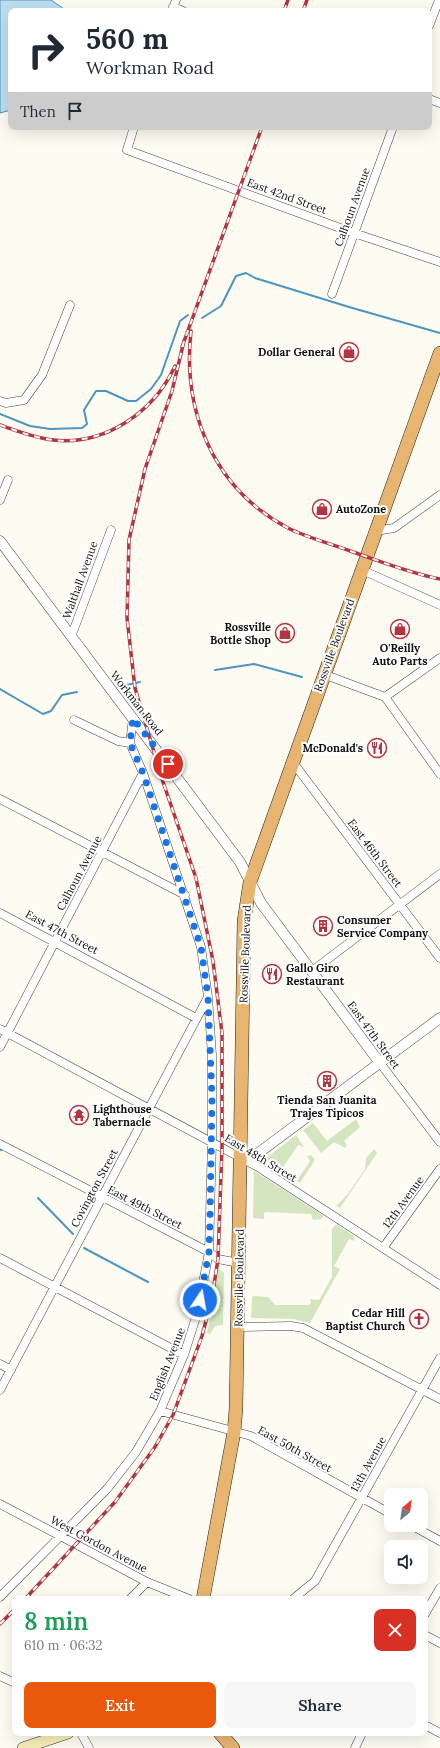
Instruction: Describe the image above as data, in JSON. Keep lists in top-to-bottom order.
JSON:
{
  "streets": {
    "highway": ["Rossville Boulevard"],
    "street": [
      "East 42nd Street",
      "Calhoun Avenue",
      "Walthall Avenue",
      "Workman Road",
      "East 46th Street",
      "East 47th Street",
      "East 48th Street",
      "Covington Street",
      "12th Avenue",
      "East 49th Street",
      "English Avenue",
      "East 50th Street",
      "13th Avenue",
      "West Gordon Avenue"
    ]
  },
  "crossings": [
    ["East 42nd Street", "Calhoun Avenue"],
    ["Calhoun Avenue", "East 47th Street"],
    ["Calhoun Avenue", "East 48th Street"],
    ["Calhoun Avenue", "English Avenue"],
    ["Walthall Avenue", "Workman Road"],
    ["Rossville Boulevard", "Workman Road"],
    ["Rossville Boulevard", "East 46th Street"],
    ["Rossville Boulevard", "East 47th Street"],
    ["Rossville Boulevard", "East 48th Street"],
    ["Rossville Boulevard", "East 49th Street"],
    ["Rossville Boulevard", "East 50th Street"],
    ["Workman Road", "East 47th Street"],
    ["East 47th Street", "Covington Street"],
    ["East 48th Street", "Covington Street"],
    ["East 48th Street", "12th Avenue"],
    ["East 48th Street", "English Avenue"],
    ["Covington Street", "East 49th Street"],
    ["Covington Street", "English Avenue"],
    ["East 49th Street", "English Avenue"],
    ["English Avenue", "East 50th Street"],
    ["English Avenue", "West Gordon Avenue"],
    ["East 50th Street", "13th Avenue"]
  ],
  "places": {
    "shop": [
      "Dollar General",
      "AutoZone",
      "O'Reilly Auto Parts",
      "Rossville Bottle Shop"
    ],
    "restaurant": ["McDonald's", "Gallo Giro Restaurant"],
    "building": ["Consumer Service Company", "Tienda San Juanita Trajes Tipicos"],
    "temple": ["Lighthouse Tabernacle"],
    "church": ["Cedar Hill Baptist Church"]
  },
  "north": "top right",
  "page": {
    "turn": ["560 m", "Workman Road"],
    "then": "Then",
    "heading": ["8 min", "610 m · 06:32"],
    "buttons": ["Exit", "Share"]
  }
}
